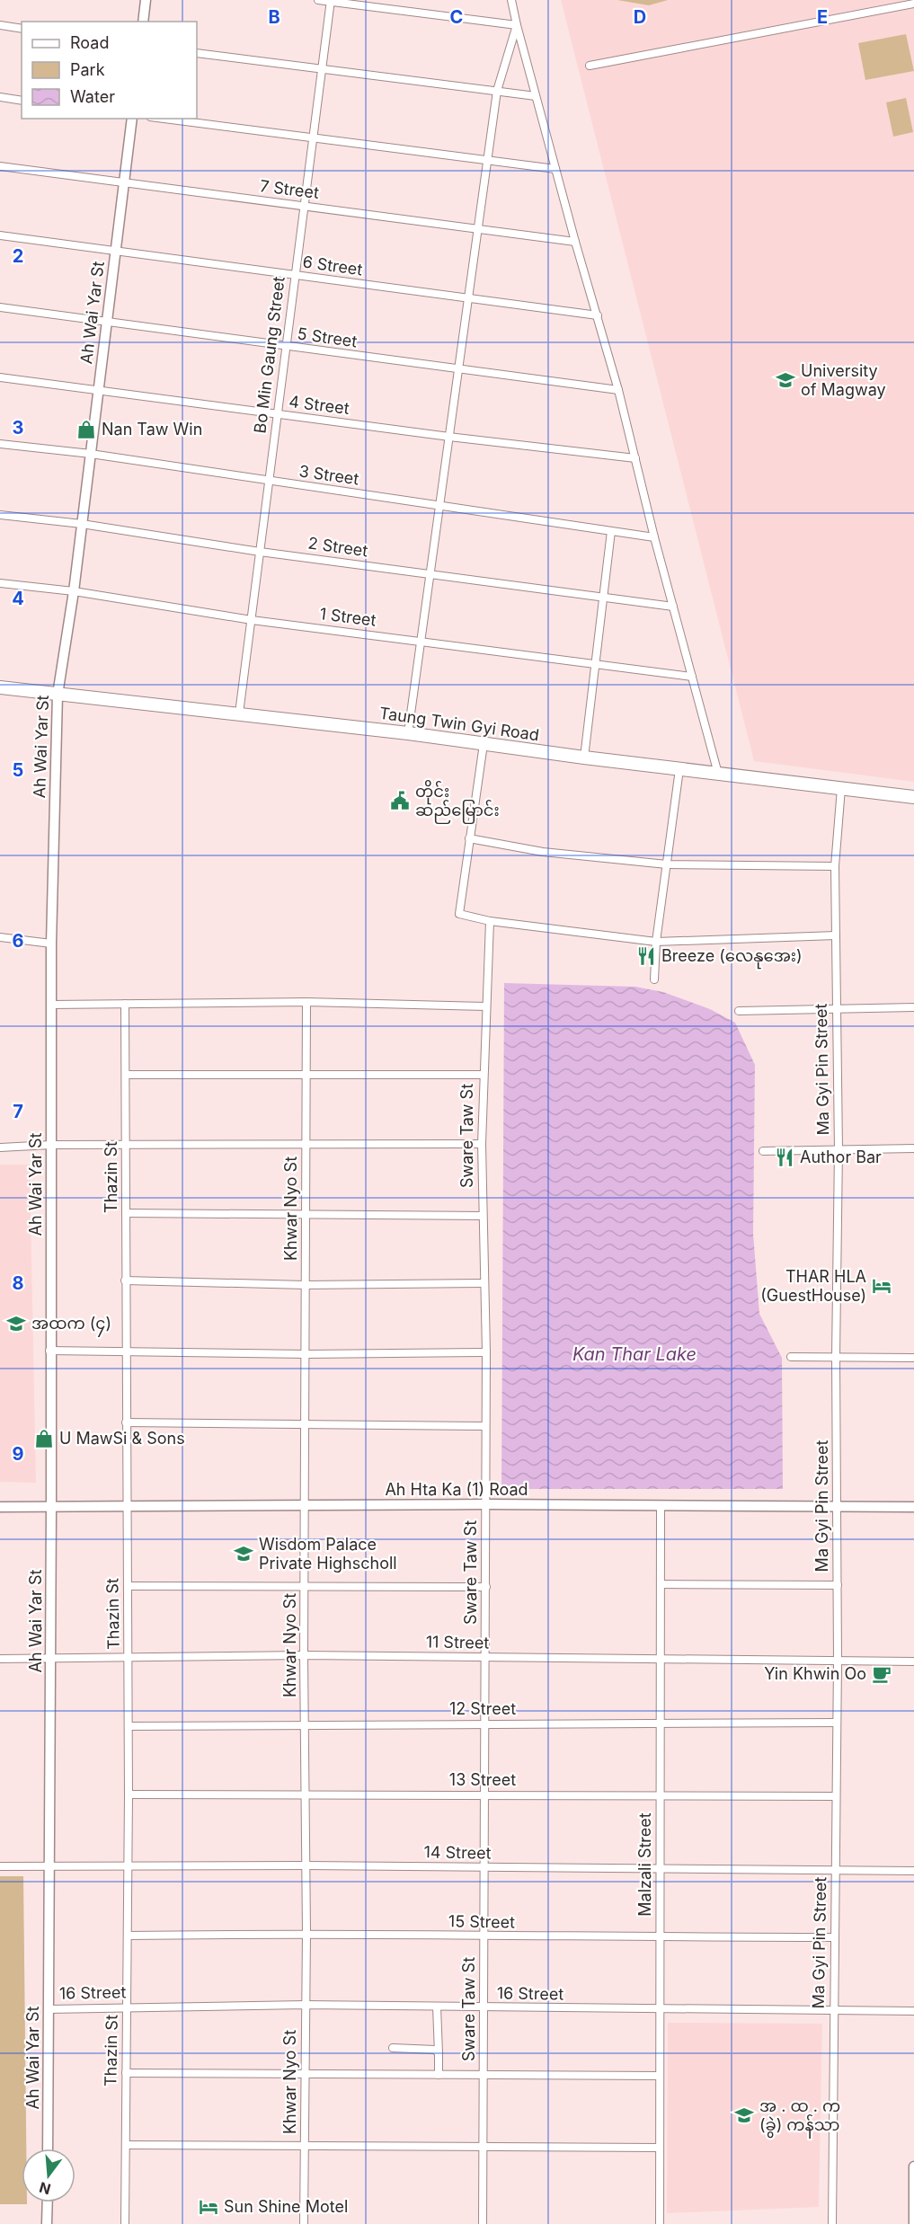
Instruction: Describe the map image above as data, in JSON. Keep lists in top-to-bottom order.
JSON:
{
  "streets": {
    "highway": ["Taung Twin Gyi Road"],
    "street": [
      "7 Street",
      "6 Street",
      "Ah Wai Yar St",
      "5 Street",
      "Bo Min Gaung Street",
      "4 Street",
      "3 Street",
      "2 Street",
      "1 Street",
      "Ma Gyi Pin Street",
      "Sware Taw St",
      "Thazin St",
      "Khwar Nyo St",
      "Ah Hta Ka (1) Road",
      "11 Street",
      "12 Street",
      "13 Street",
      "14 Street",
      "Malzali Street",
      "15 Street",
      "16 Street"
    ]
  },
  "crossings": [
    ["7 Street", "Ah Wai Yar St"],
    ["7 Street", "Bo Min Gaung Street"],
    ["6 Street", "Ah Wai Yar St"],
    ["6 Street", "Bo Min Gaung Street"],
    ["Ah Wai Yar St", "5 Street"],
    ["Ah Wai Yar St", "4 Street"],
    ["Ah Wai Yar St", "3 Street"],
    ["Ah Wai Yar St", "2 Street"],
    ["Ah Wai Yar St", "1 Street"],
    ["Ah Wai Yar St", "Taung Twin Gyi Road"],
    ["Ah Wai Yar St", "Ah Hta Ka (1) Road"],
    ["Ah Wai Yar St", "11 Street"],
    ["Ah Wai Yar St", "14 Street"],
    ["Ah Wai Yar St", "16 Street"],
    ["5 Street", "Bo Min Gaung Street"],
    ["Bo Min Gaung Street", "4 Street"],
    ["Bo Min Gaung Street", "3 Street"],
    ["Bo Min Gaung Street", "2 Street"],
    ["Bo Min Gaung Street", "1 Street"],
    ["Bo Min Gaung Street", "Taung Twin Gyi Road"],
    ["Taung Twin Gyi Road", "Ma Gyi Pin Street"],
    ["Ma Gyi Pin Street", "Ah Hta Ka (1) Road"],
    ["Ma Gyi Pin Street", "11 Street"],
    ["Ma Gyi Pin Street", "12 Street"],
    ["Ma Gyi Pin Street", "13 Street"],
    ["Ma Gyi Pin Street", "14 Street"],
    ["Ma Gyi Pin Street", "15 Street"],
    ["Ma Gyi Pin Street", "16 Street"],
    ["Sware Taw St", "Ah Hta Ka (1) Road"],
    ["Sware Taw St", "11 Street"],
    ["Sware Taw St", "12 Street"],
    ["Sware Taw St", "13 Street"],
    ["Sware Taw St", "14 Street"],
    ["Sware Taw St", "15 Street"],
    ["Sware Taw St", "16 Street"],
    ["Thazin St", "Ah Hta Ka (1) Road"],
    ["Thazin St", "11 Street"],
    ["Thazin St", "12 Street"],
    ["Thazin St", "13 Street"],
    ["Thazin St", "14 Street"],
    ["Thazin St", "15 Street"],
    ["Thazin St", "16 Street"],
    ["Khwar Nyo St", "Ah Hta Ka (1) Road"],
    ["Khwar Nyo St", "11 Street"],
    ["Khwar Nyo St", "12 Street"],
    ["Khwar Nyo St", "13 Street"],
    ["Khwar Nyo St", "14 Street"],
    ["Khwar Nyo St", "15 Street"],
    ["Khwar Nyo St", "16 Street"],
    ["Ah Hta Ka (1) Road", "Malzali Street"],
    ["11 Street", "Malzali Street"],
    ["12 Street", "Malzali Street"],
    ["13 Street", "Malzali Street"],
    ["14 Street", "Malzali Street"],
    ["Malzali Street", "15 Street"],
    ["Malzali Street", "16 Street"]
  ],
  "water": ["Kan Thar Lake"],
  "places": {
    "school or university": [
      "University of Magway",
      "အထက (၄)",
      "Wisdom Palace Private Highscholl",
      "အ . ထ . က (ခွဲ) ကန်သာ"
    ],
    "shop": ["Nan Taw Win", "U MawSi & Sons"],
    "public building": ["တိုင်း ဆည်မြောင်း"],
    "restaurant": ["Breeze (လေနုအေး)", "Author Bar"],
    "hotel": ["THAR HLA (GuestHouse)", "Sun Shine Motel"],
    "cafe": ["Yin Khwin Oo"]
  },
  "legend": ["Road", "Park", "Water"],
  "north": "bottom",
  "grid": {
    "columns": [
      "B",
      "C",
      "D",
      "E"
    ],
    "rows": [
      "2",
      "3",
      "4",
      "5",
      "6",
      "7",
      "8",
      "9"
    ]
  }
}
